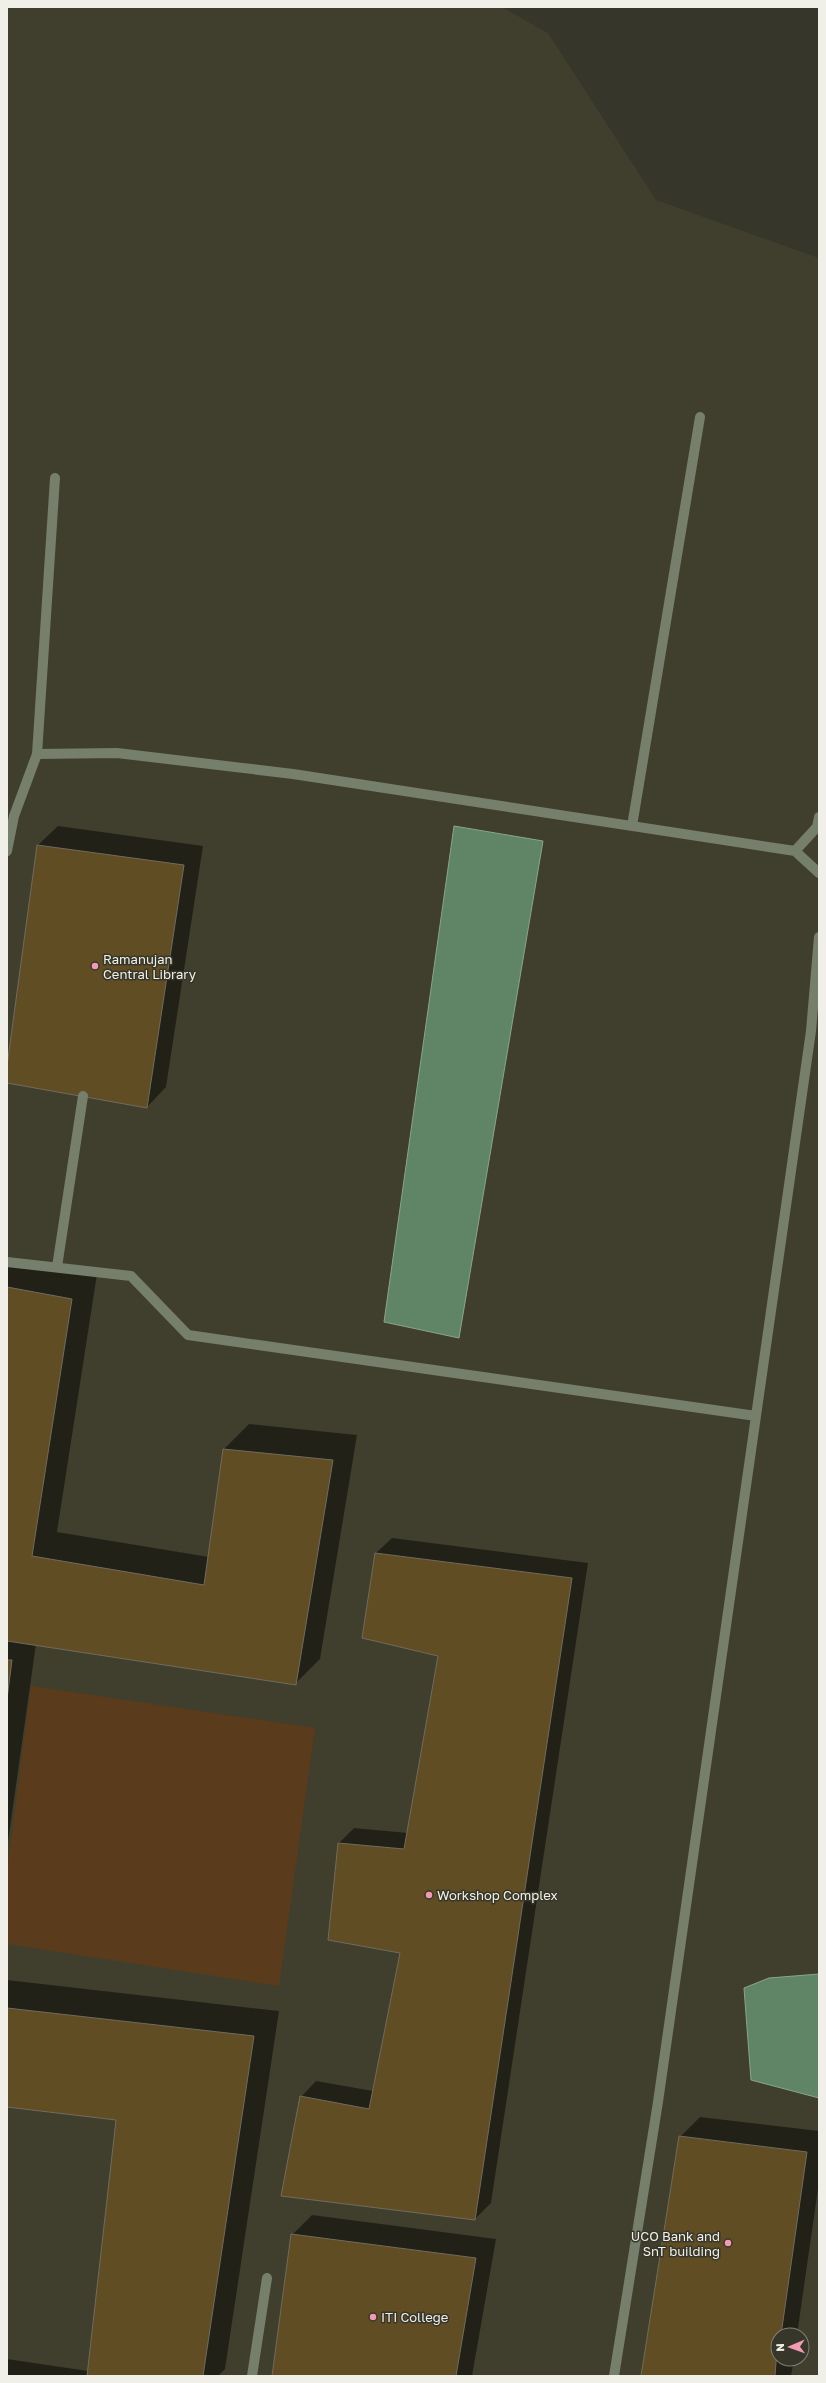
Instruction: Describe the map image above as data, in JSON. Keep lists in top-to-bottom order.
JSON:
{
  "places": [
    "Ramanujan Central Library",
    "Workshop Complex",
    "UCO Bank and SnT building",
    "ITI College"
  ],
  "north": "left"
}
